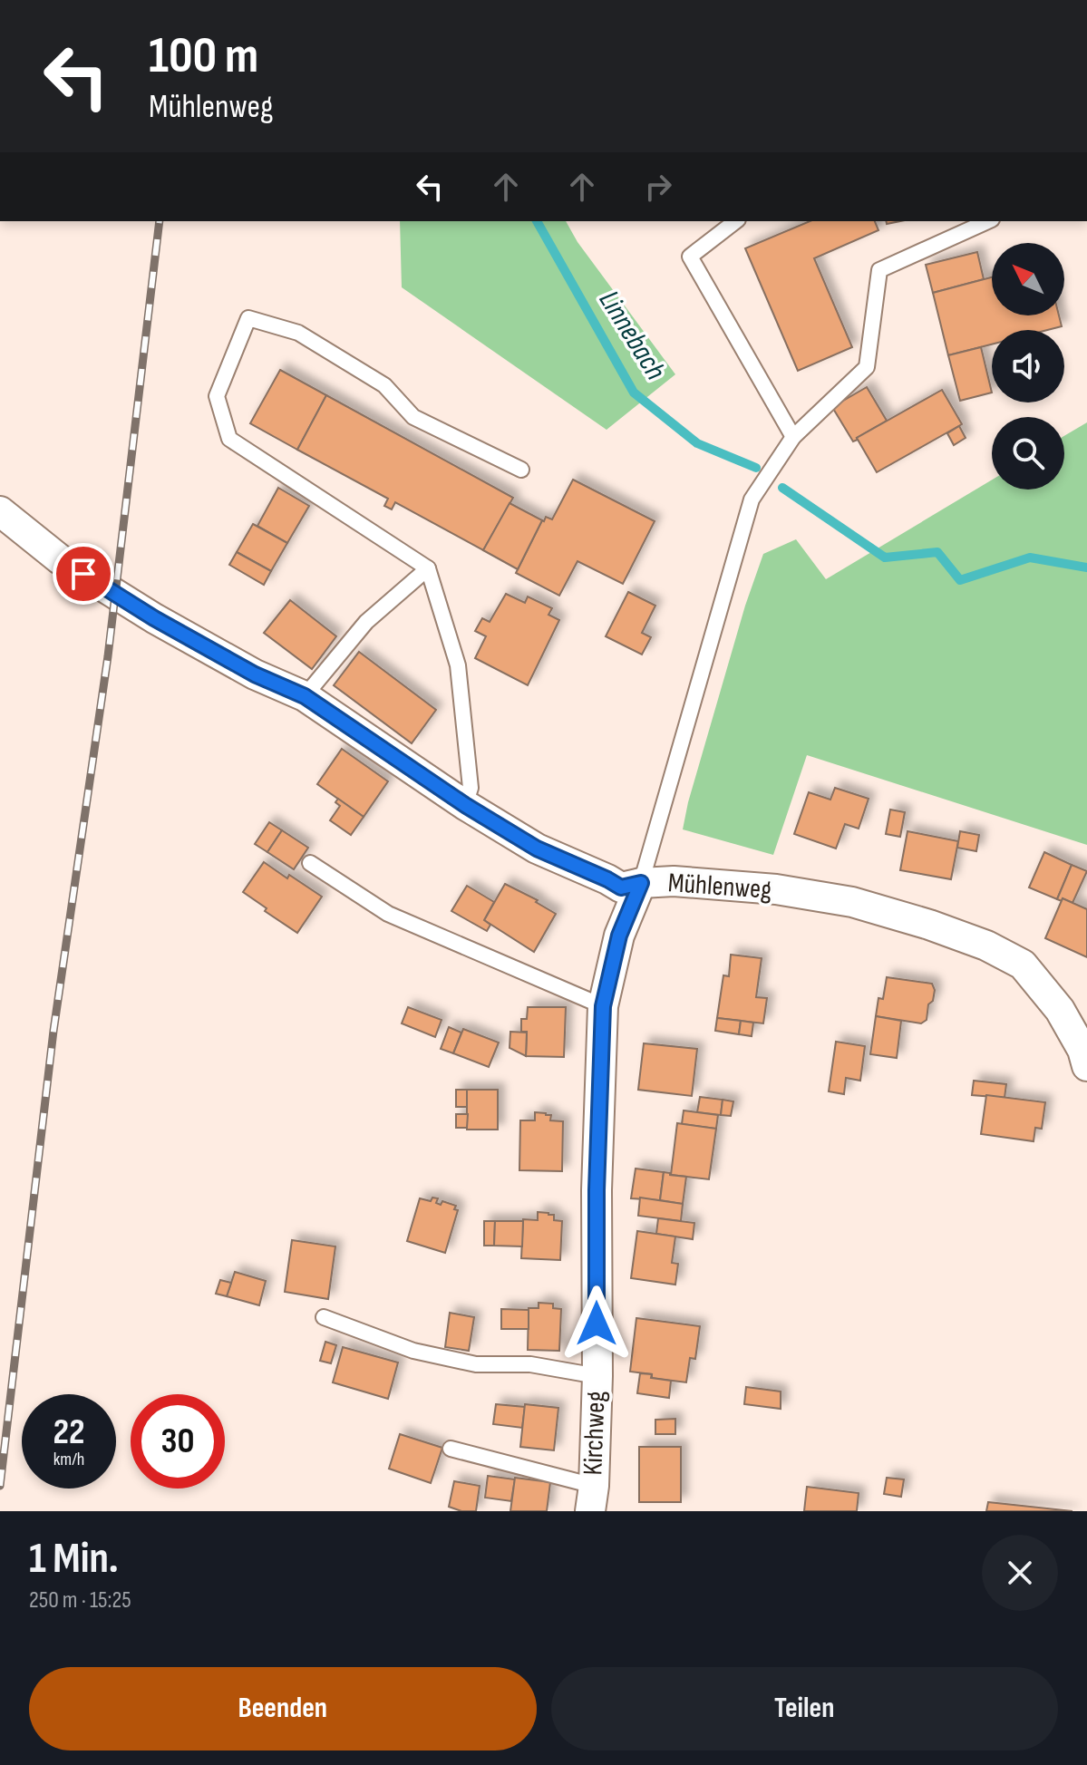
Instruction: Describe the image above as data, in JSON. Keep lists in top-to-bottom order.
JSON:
{
  "streets": {
    "street": ["Mühlenweg", "Kirchweg"]
  },
  "crossings": [
    ["Mühlenweg", "Kirchweg"]
  ],
  "water": ["Linnebach"],
  "north": "top left",
  "page": {
    "turn": ["100 m", "Mühlenweg"],
    "speed": "22 km/h",
    "limit": "30",
    "heading": ["1 Min.", "250 m · 15:25"],
    "buttons": ["Beenden", "Teilen"]
  }
}
